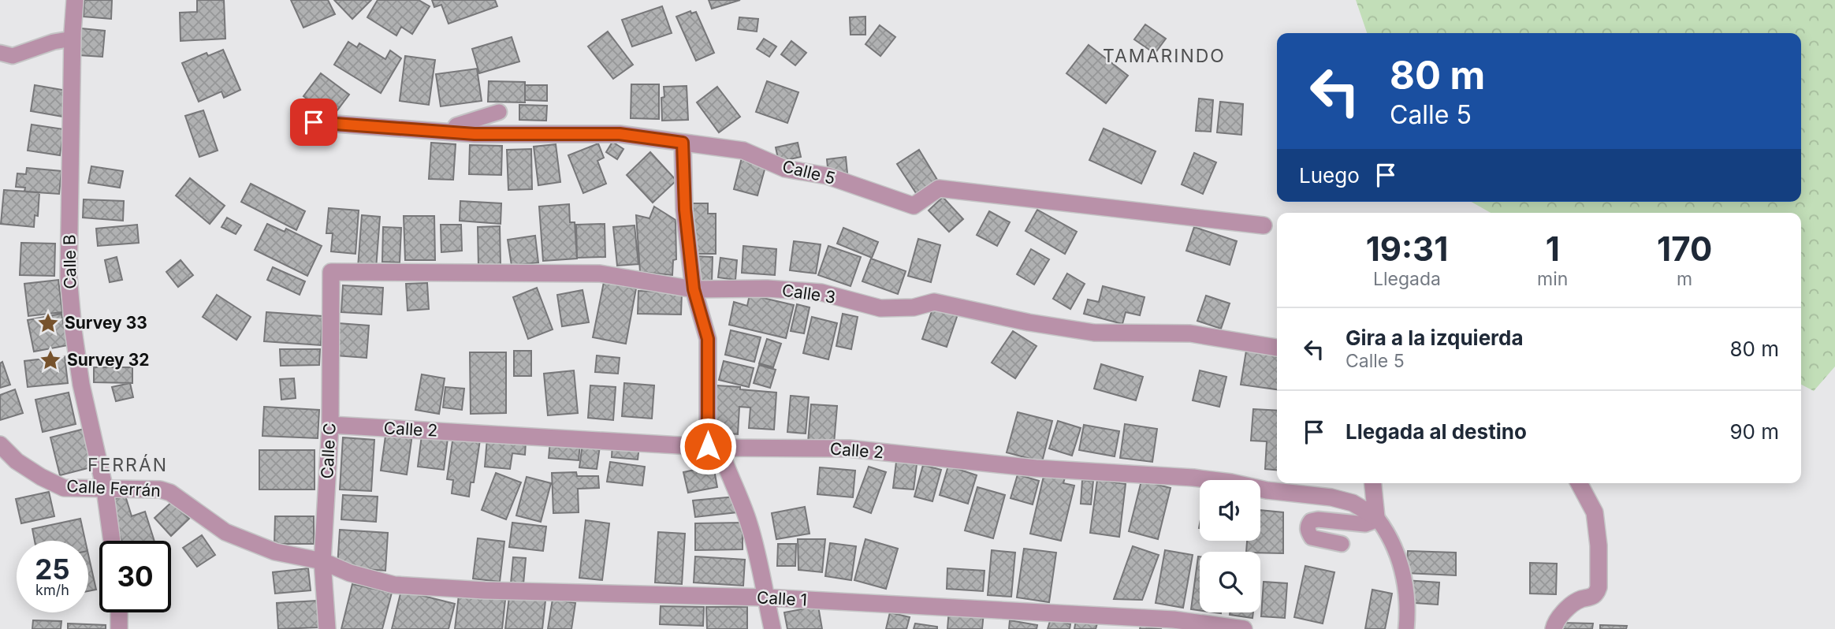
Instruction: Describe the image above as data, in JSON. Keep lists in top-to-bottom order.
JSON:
{
  "streets": {
    "street": [
      "Calle 5",
      "Calle B",
      "Calle 3",
      "Calle 2",
      "Calle C",
      "Calle Ferrán",
      "Calle 1"
    ]
  },
  "crossings": [
    ["Calle B", "Calle Ferrán"],
    ["Calle 3", "Calle C"],
    ["Calle 2", "Calle C"],
    ["Calle C", "Calle Ferrán"],
    ["Calle C", "Calle 1"],
    ["Calle Ferrán", "Calle 1"]
  ],
  "districts": ["TAMARINDO", "FERRÁN"],
  "places": {
    "place": ["Survey 33", "Survey 32"]
  },
  "page": {
    "turn": ["80 m", "Calle 5"],
    "then": "Luego",
    "eta": [
      "19:31",
      "Llegada",
      "1",
      "min",
      "170",
      "m"
    ],
    "list": [
      {
        "name": "Gira a la izquierda",
        "note": "Calle 5",
        "value": "80 m"
      },
      {
        "name": "Llegada al destino",
        "value": "90 m"
      }
    ],
    "speed": "25 km/h",
    "limit": "30"
  }
}
